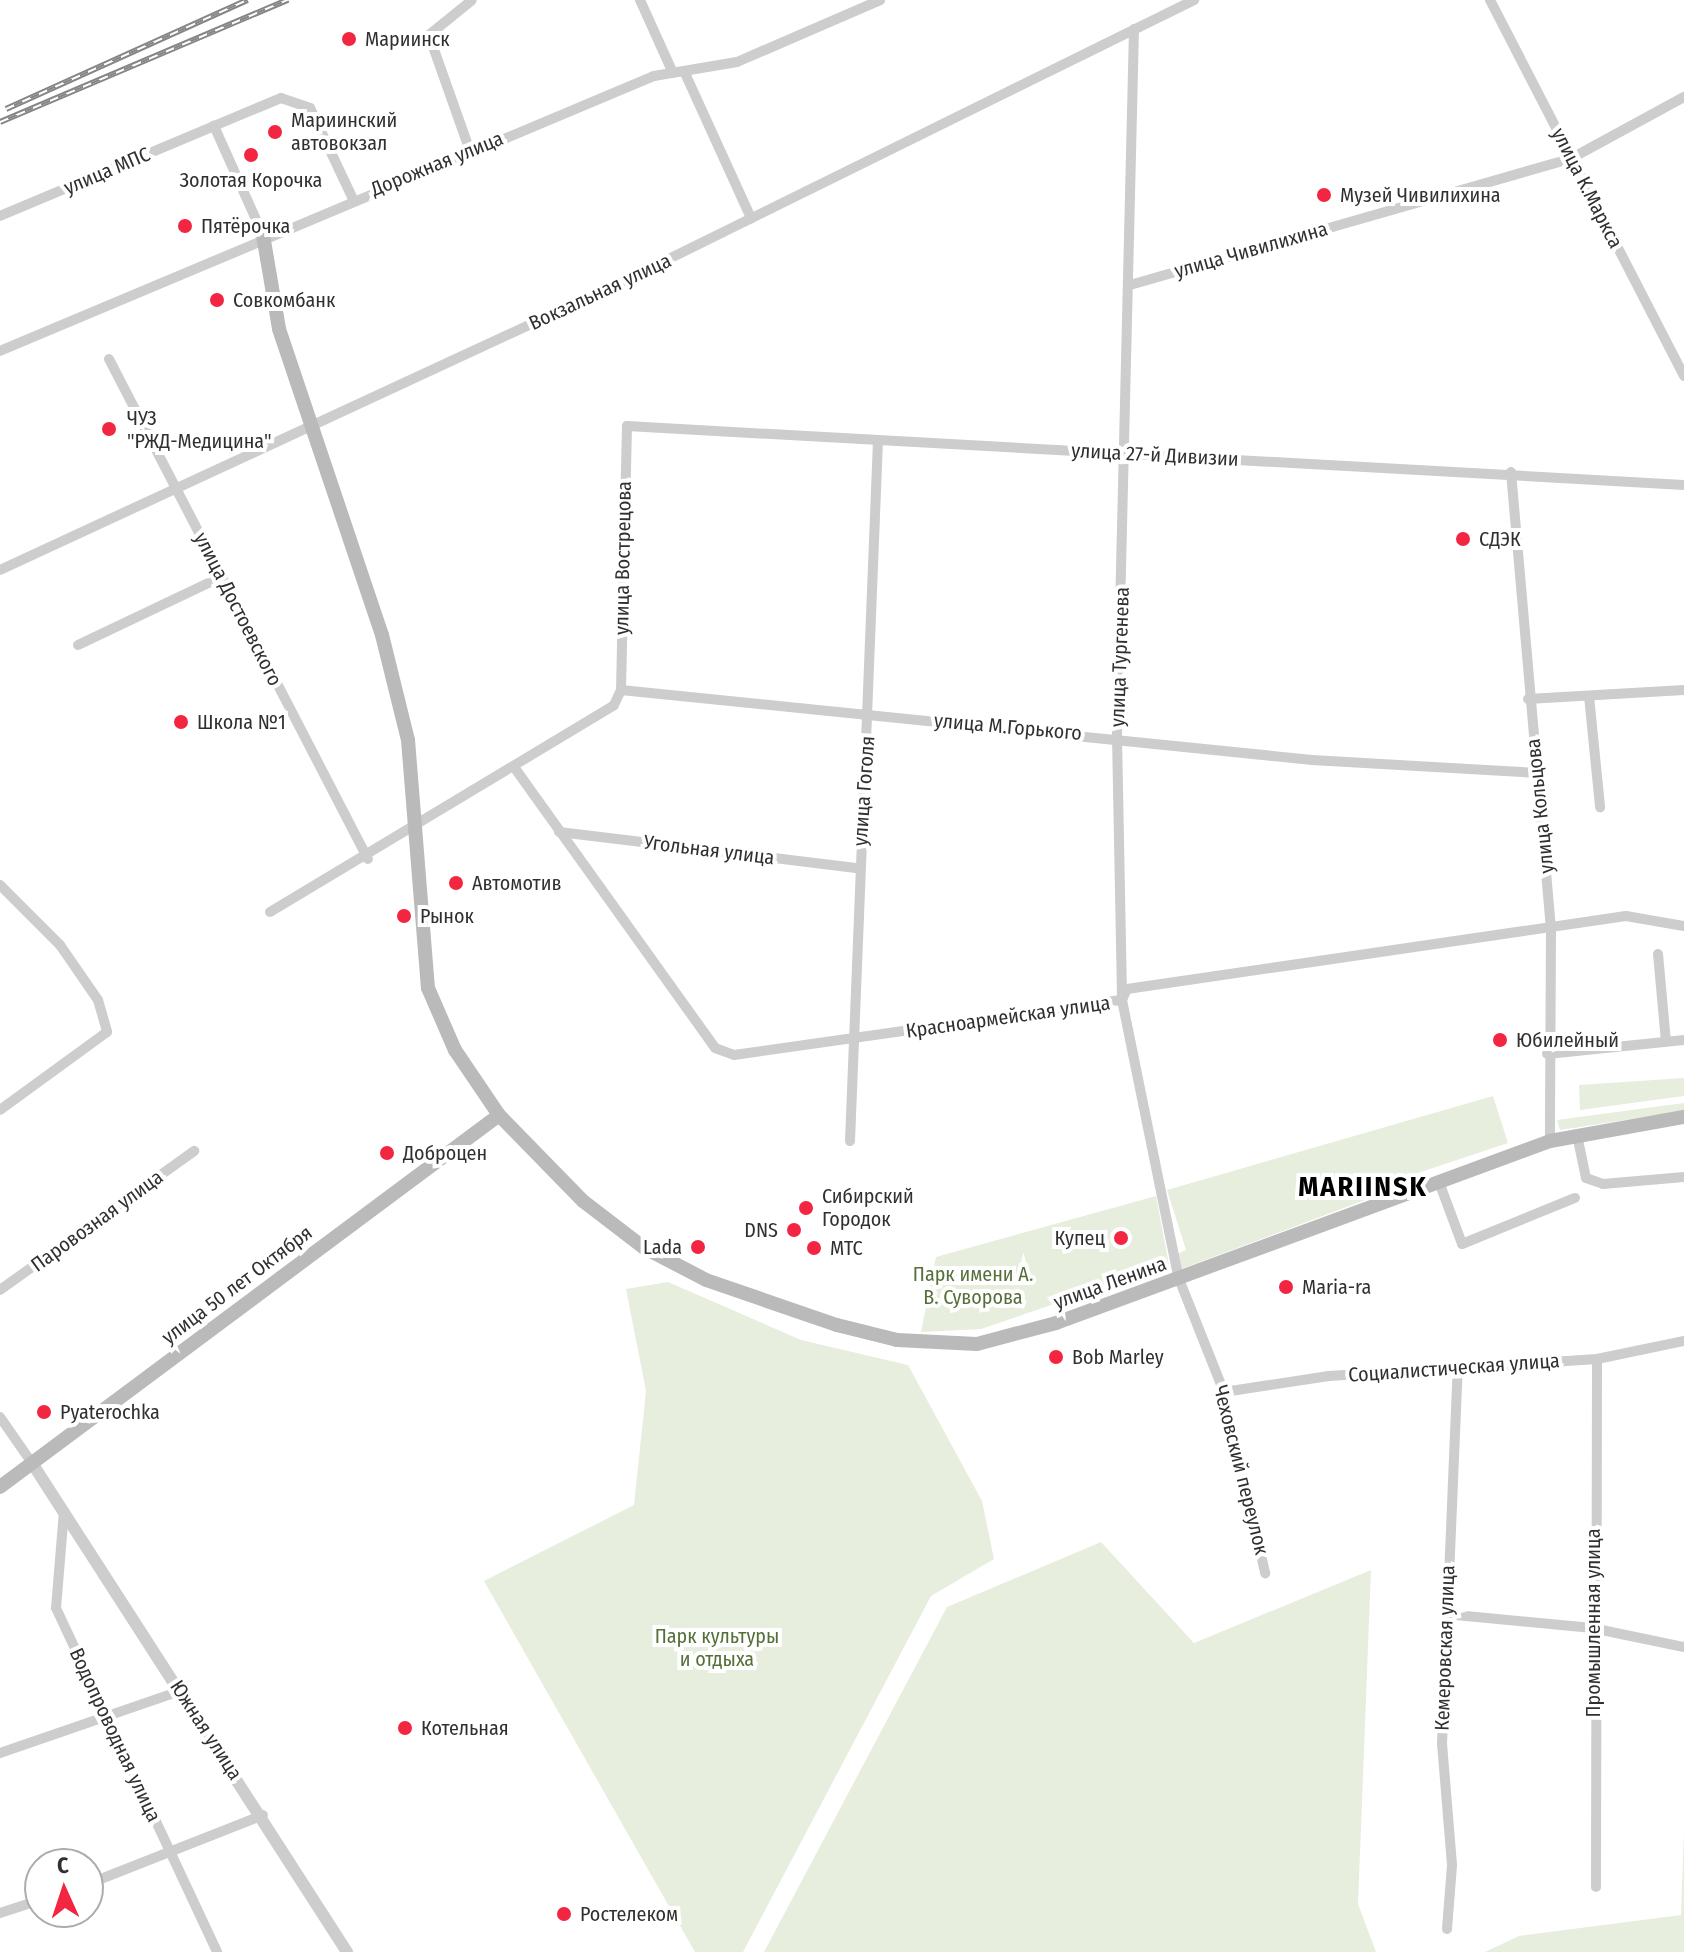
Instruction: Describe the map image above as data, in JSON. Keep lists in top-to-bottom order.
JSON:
{
  "streets": {
    "main road": ["улица Ленина", "улица 50 лет Октября"],
    "street": [
      "Дорожная улица",
      "улица МПС",
      "улица К.Маркса",
      "улица Чивилихина",
      "Вокзальная улица",
      "улица 27-й Дивизии",
      "улица Вострецова",
      "улица Достоевского",
      "улица Тургенева",
      "улица М.Горького",
      "улица Гоголя",
      "улица Кольцова",
      "Угольная улица",
      "Красноармейская улица",
      "Паровозная улица",
      "Социалистическая улица",
      "Чеховский переулок",
      "Промышленная улица",
      "Кемеровская улица",
      "Южная улица",
      "Водопроводная улица"
    ]
  },
  "crossings": [
    ["Дорожная улица", "улица МПС"],
    ["Дорожная улица", "улица Ленина"],
    ["улица К.Маркса", "улица Чивилихина"],
    ["улица Чивилихина", "улица Тургенева"],
    ["Вокзальная улица", "улица Достоевского"],
    ["Вокзальная улица", "улица Тургенева"],
    ["Вокзальная улица", "улица Ленина"],
    ["улица 27-й Дивизии", "улица Вострецова"],
    ["улица 27-й Дивизии", "улица Тургенева"],
    ["улица 27-й Дивизии", "улица Гоголя"],
    ["улица 27-й Дивизии", "улица Кольцова"],
    ["улица Вострецова", "улица М.Горького"],
    ["улица Тургенева", "улица М.Горького"],
    ["улица Тургенева", "Красноармейская улица"],
    ["улица Тургенева", "улица Ленина"],
    ["улица Тургенева", "Чеховский переулок"],
    ["улица М.Горького", "улица Гоголя"],
    ["улица М.Горького", "улица Кольцова"],
    ["улица Гоголя", "Угольная улица"],
    ["улица Гоголя", "Красноармейская улица"],
    ["улица Кольцова", "Красноармейская улица"],
    ["улица Кольцова", "улица Ленина"],
    ["Угольная улица", "Красноармейская улица"],
    ["улица Ленина", "улица 50 лет Октября"],
    ["улица Ленина", "Чеховский переулок"],
    ["улица 50 лет Октября", "Южная улица"],
    ["Социалистическая улица", "Чеховский переулок"],
    ["Социалистическая улица", "Промышленная улица"],
    ["Социалистическая улица", "Кемеровская улица"],
    ["Южная улица", "Водопроводная улица"]
  ],
  "districts": ["MARIINSK"],
  "parks": ["Парк имени А. В. Суворова", "Парк культуры и отдыха"],
  "places": [
    "Мариинск",
    "Мариинский автовокзал",
    "Золотая Корочка",
    "Музей Чивилихина",
    "Пятёрочка",
    "Совкомбанк",
    "ЧУЗ \"РЖД-Медицина\"",
    "СДЭК",
    "Школа №1",
    "Автомотив",
    "Рынок",
    "Юбилейный",
    "Доброцен",
    "Сибирский Городок",
    "DNS",
    "Купец",
    "Lada",
    "МТС",
    "Maria-ra",
    "Bob Marley",
    "Pyaterochka",
    "Котельная",
    "Ростелеком"
  ],
  "north": "top"
}
